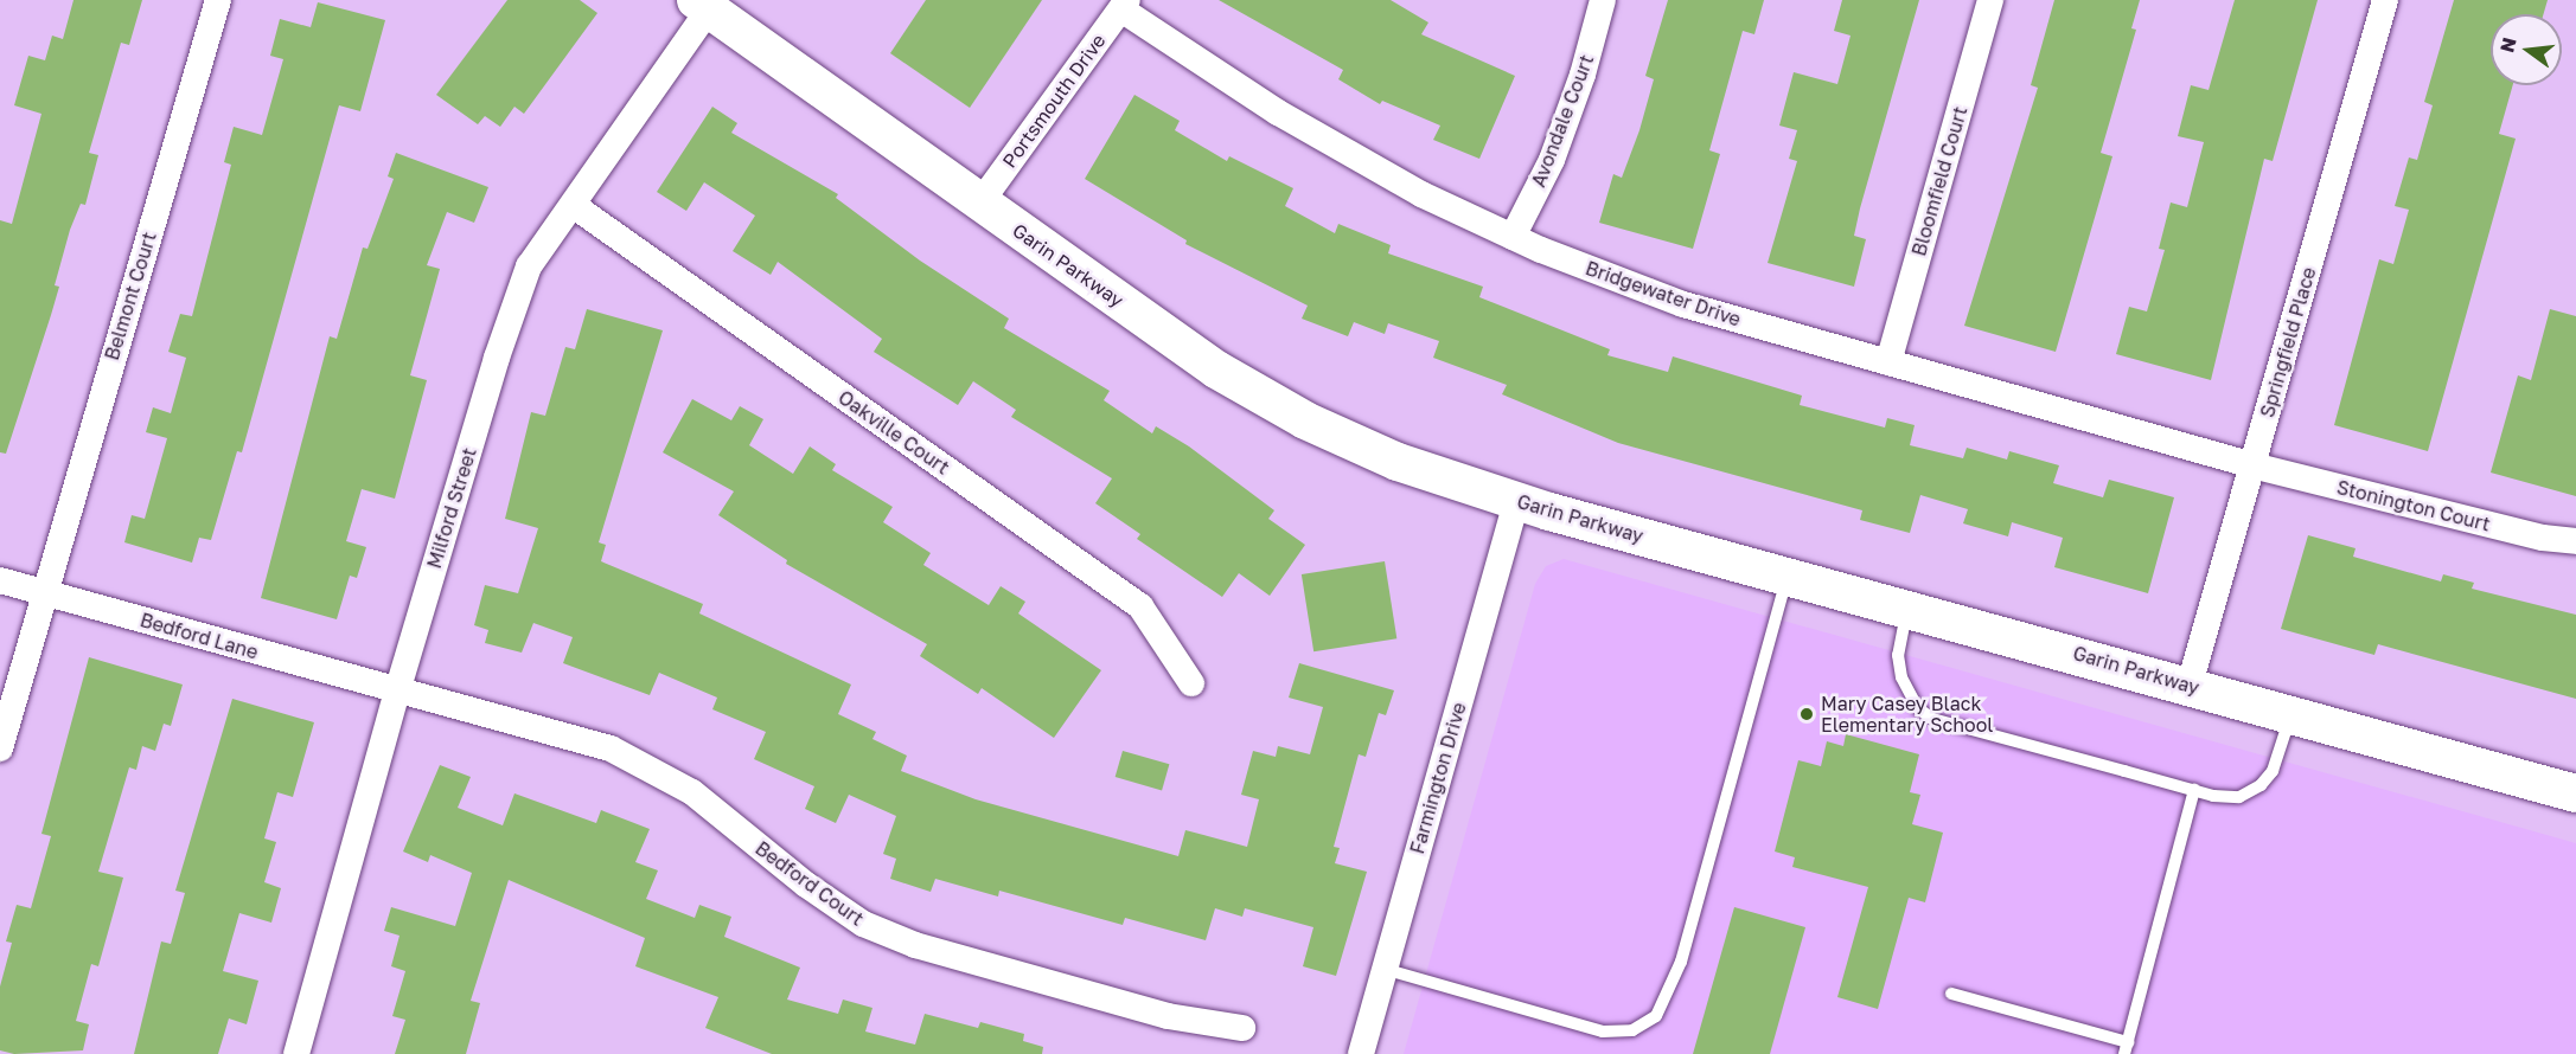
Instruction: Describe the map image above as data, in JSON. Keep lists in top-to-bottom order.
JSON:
{
  "streets": {
    "street": [
      "Portsmouth Drive",
      "Avondale Court",
      "Bloomfield Court",
      "Garin Parkway",
      "Bridgewater Drive",
      "Belmont Court",
      "Springfield Place",
      "Oakville Court",
      "Stonington Court",
      "Milford Street",
      "Bedford Lane",
      "Farmington Drive",
      "Bedford Court"
    ]
  },
  "crossings": [
    ["Portsmouth Drive", "Garin Parkway"],
    ["Portsmouth Drive", "Bridgewater Drive"],
    ["Avondale Court", "Bridgewater Drive"],
    ["Bloomfield Court", "Bridgewater Drive"],
    ["Garin Parkway", "Springfield Place"],
    ["Garin Parkway", "Milford Street"],
    ["Garin Parkway", "Farmington Drive"],
    ["Bridgewater Drive", "Springfield Place"],
    ["Bridgewater Drive", "Stonington Court"],
    ["Belmont Court", "Bedford Lane"],
    ["Springfield Place", "Stonington Court"],
    ["Oakville Court", "Milford Street"],
    ["Milford Street", "Bedford Lane"],
    ["Milford Street", "Bedford Court"],
    ["Bedford Lane", "Bedford Court"]
  ],
  "places": ["Mary Casey Black Elementary School"],
  "north": "left"
}
